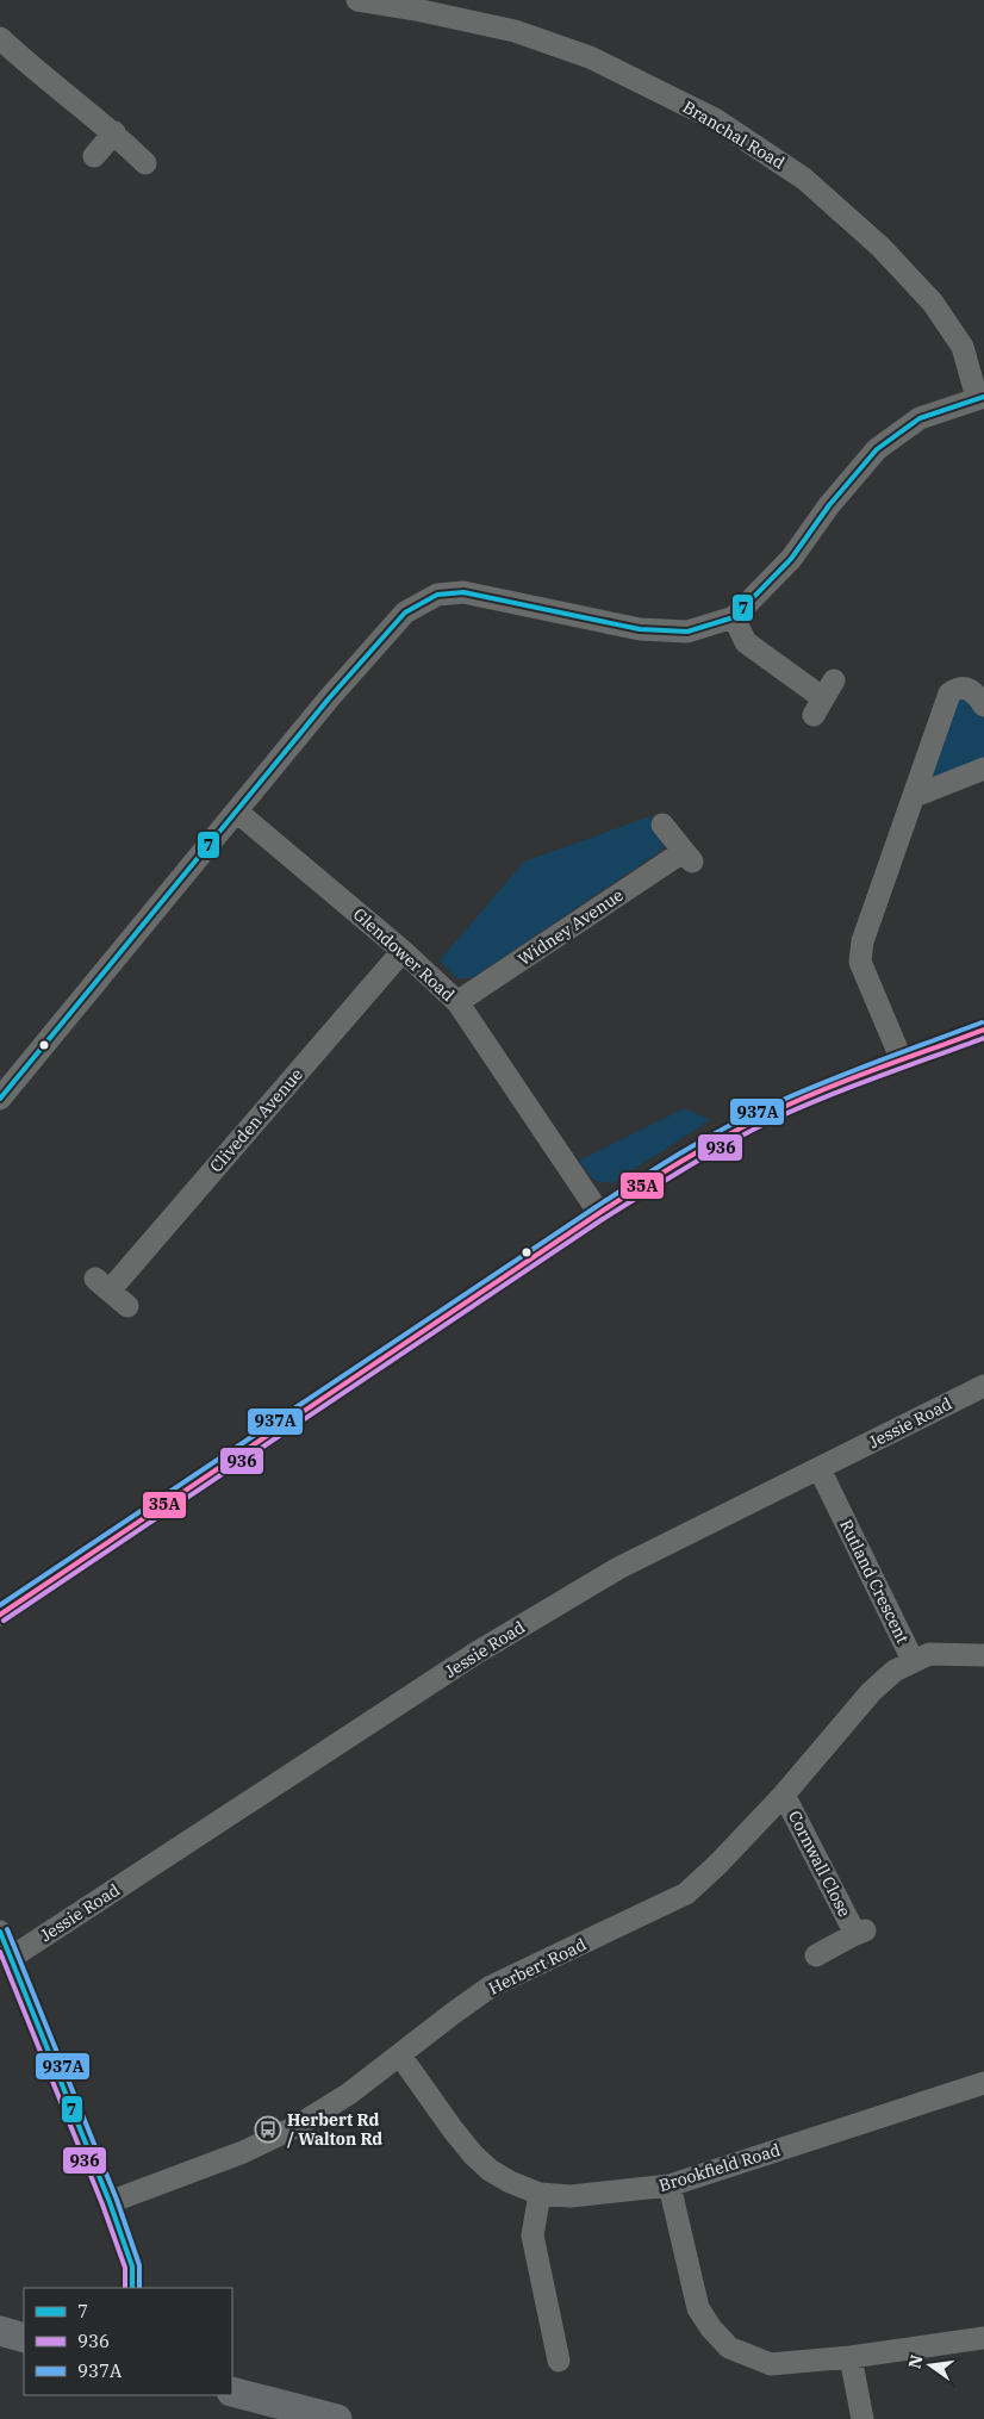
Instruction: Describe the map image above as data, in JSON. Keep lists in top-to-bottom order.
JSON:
{
  "streets": {
    "street": [
      "Branchal Road",
      "Widney Avenue",
      "Glendower Road",
      "Cliveden Avenue",
      "Jessie Road",
      "Rutland Crescent",
      "Cornwall Close",
      "Herbert Road",
      "Brookfield Road"
    ]
  },
  "crossings": [
    ["Widney Avenue", "Glendower Road"],
    ["Glendower Road", "Cliveden Avenue"],
    ["Jessie Road", "Rutland Crescent"],
    ["Rutland Crescent", "Herbert Road"],
    ["Cornwall Close", "Herbert Road"],
    ["Herbert Road", "Brookfield Road"]
  ],
  "places": {
    "bus stop": ["Herbert Rd / Walton Rd"]
  },
  "lines": [
    "transit line 7",
    "transit line 937A",
    "transit line 35A",
    "transit line 936"
  ],
  "legend": ["7", "936", "937A"],
  "north": "left"
}
